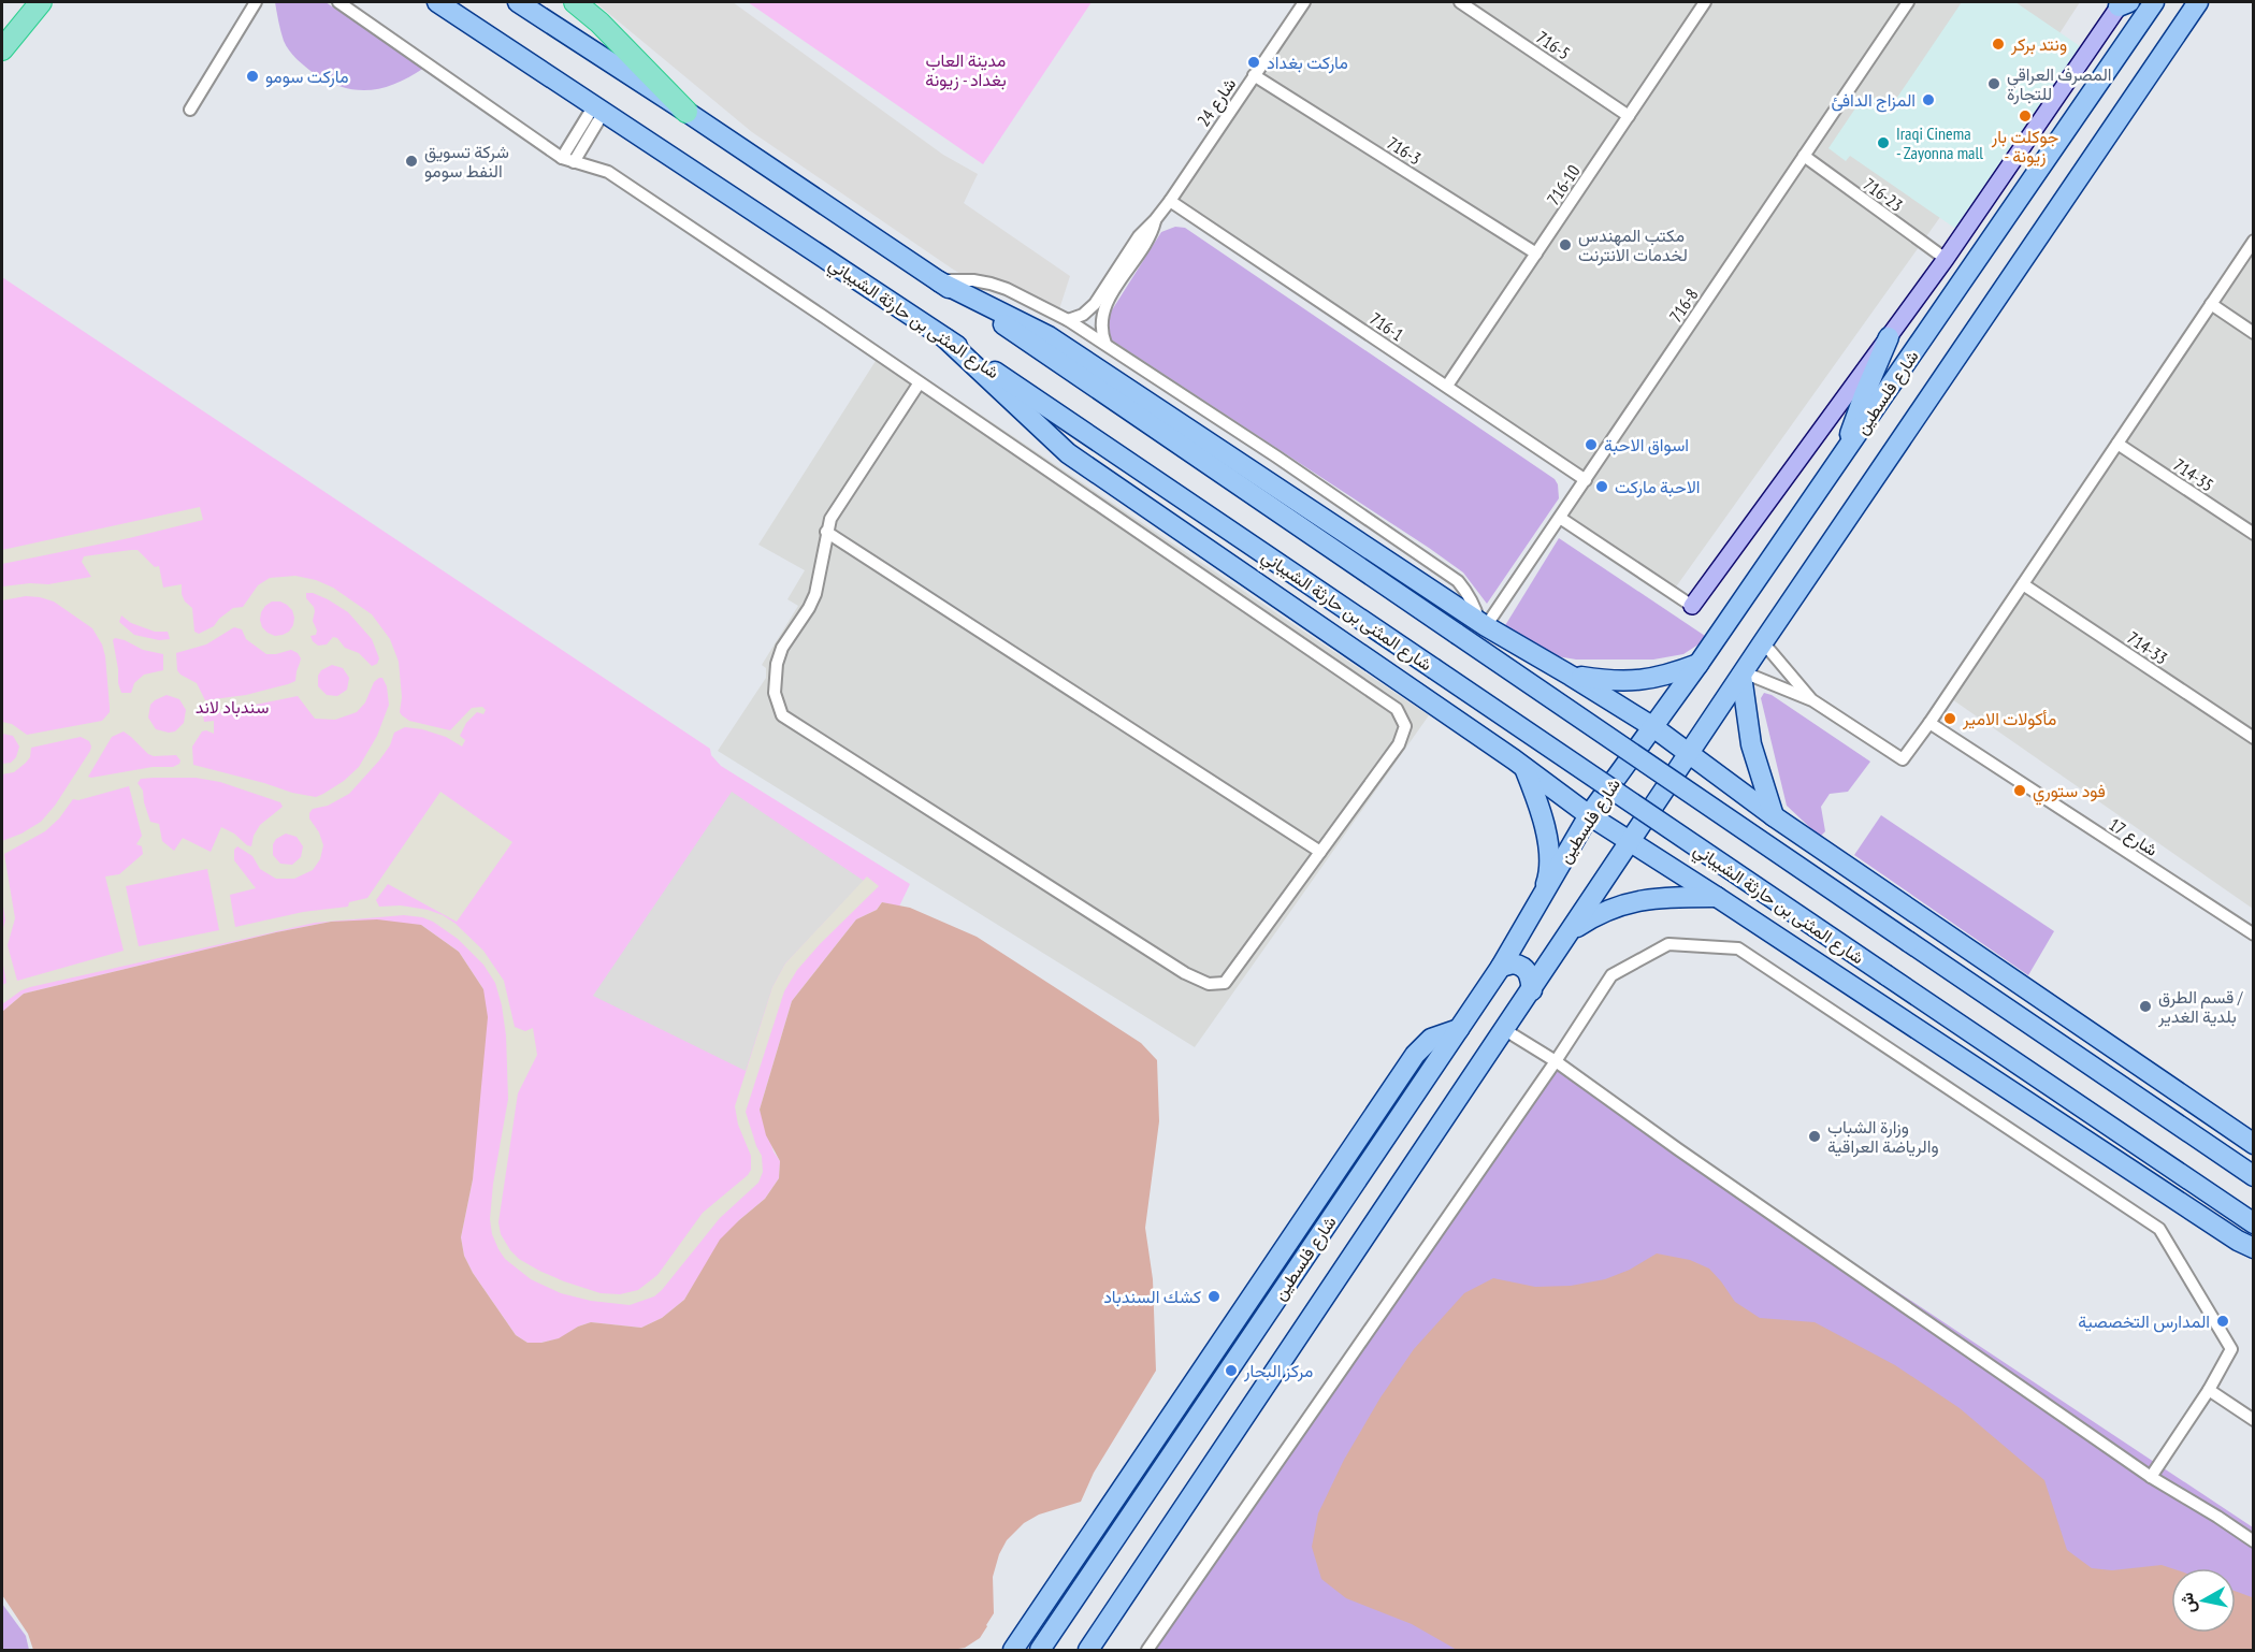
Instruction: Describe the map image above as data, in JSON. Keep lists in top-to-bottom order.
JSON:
{
  "streets": {
    "main road": ["شارع المثنى بن حارثة الشيباني", "شارع فلسطين"],
    "street": [
      "716-5",
      "شارع 24",
      "716-3",
      "716-10",
      "716-23",
      "716-8",
      "716-1",
      "714-35",
      "714-33",
      "شارع 17"
    ]
  },
  "crossings": [
    ["716-5", "716-10"],
    ["شارع 24", "716-3"],
    ["شارع 24", "716-1"],
    ["716-3", "716-10"],
    ["716-10", "716-1"],
    ["716-23", "716-8"],
    ["716-8", "716-1"]
  ],
  "parks": ["مدينة العاب بغداد - زيونة", "سندباد لاند"],
  "places": [
    "ونتد بركر",
    "ماركت بغداد",
    "ماركت سومو",
    "المصرف العراقي للتجارة",
    "المزاج الدافئ",
    "جوكلت بار - زيونة",
    "Iraqi Cinema - Zayonna mall",
    "شركة تسويق النفط سومو",
    "مكتب المهندس لخدمات الانترنت",
    "اسواق الاحبة",
    "الاحبة ماركت",
    "مأكولات الامير",
    "فود ستوري",
    "قسم الطرق / بلدية الغدير",
    "وزارة الشباب والرياضة العراقية",
    "كشك السندباد",
    "المدارس التخصصية",
    "مركز البحار"
  ],
  "north": "left"
}
